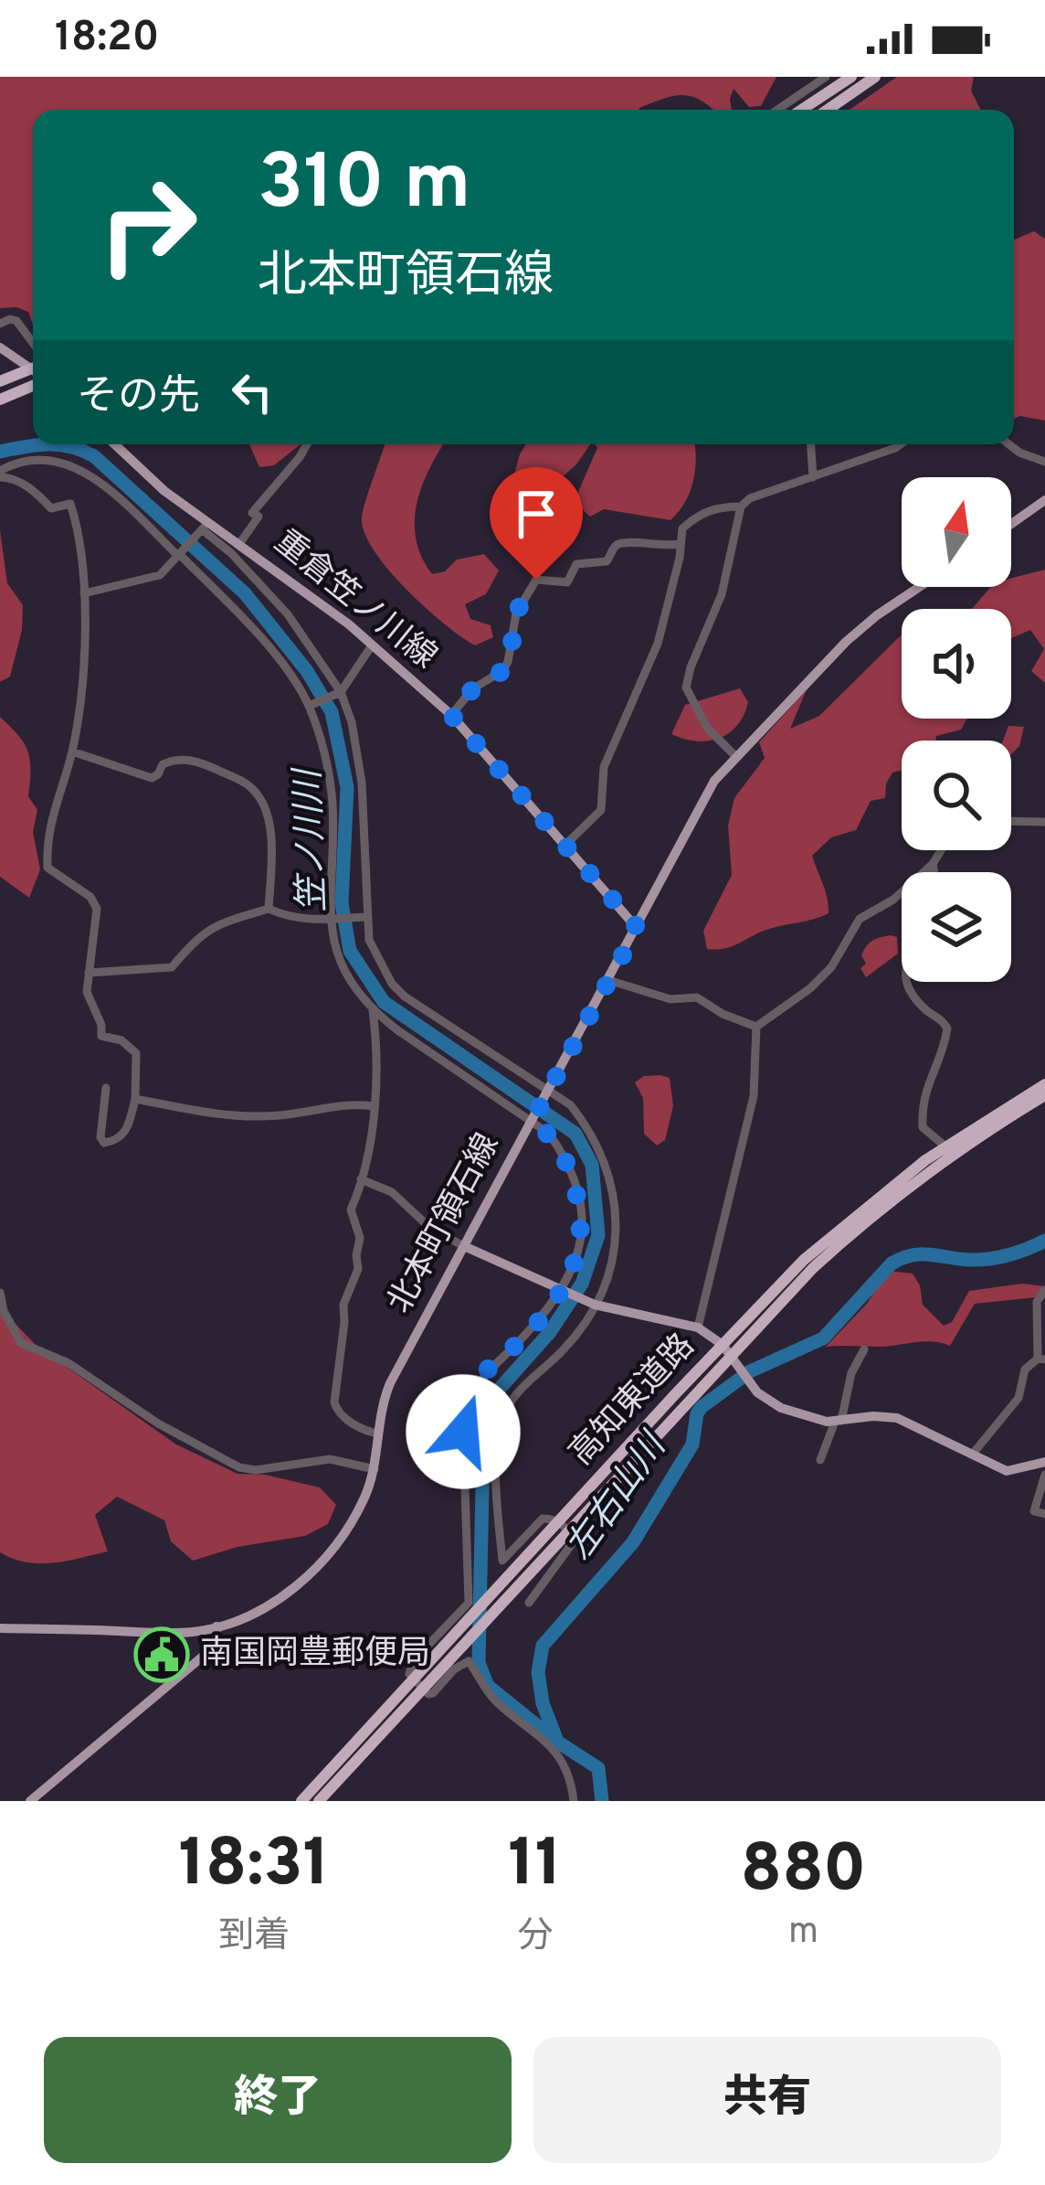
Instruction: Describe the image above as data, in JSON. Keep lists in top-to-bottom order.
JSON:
{
  "streets": {
    "highway": ["高知東道路"],
    "main road": ["重倉笠ノ川線", "北本町領石線"]
  },
  "crossings": [
    ["重倉笠ノ川線", "北本町領石線"]
  ],
  "water": ["笠ノ川川", "左右山川"],
  "places": {
    "public building": ["南国岡豊郵便局"]
  },
  "north": "top",
  "page": {
    "status": "18:20",
    "turn": ["310 m", "北本町領石線"],
    "then": "その先",
    "eta": [
      "18:31",
      "到着",
      "11",
      "分",
      "880",
      "m"
    ],
    "buttons": ["終了", "共有"]
  }
}
